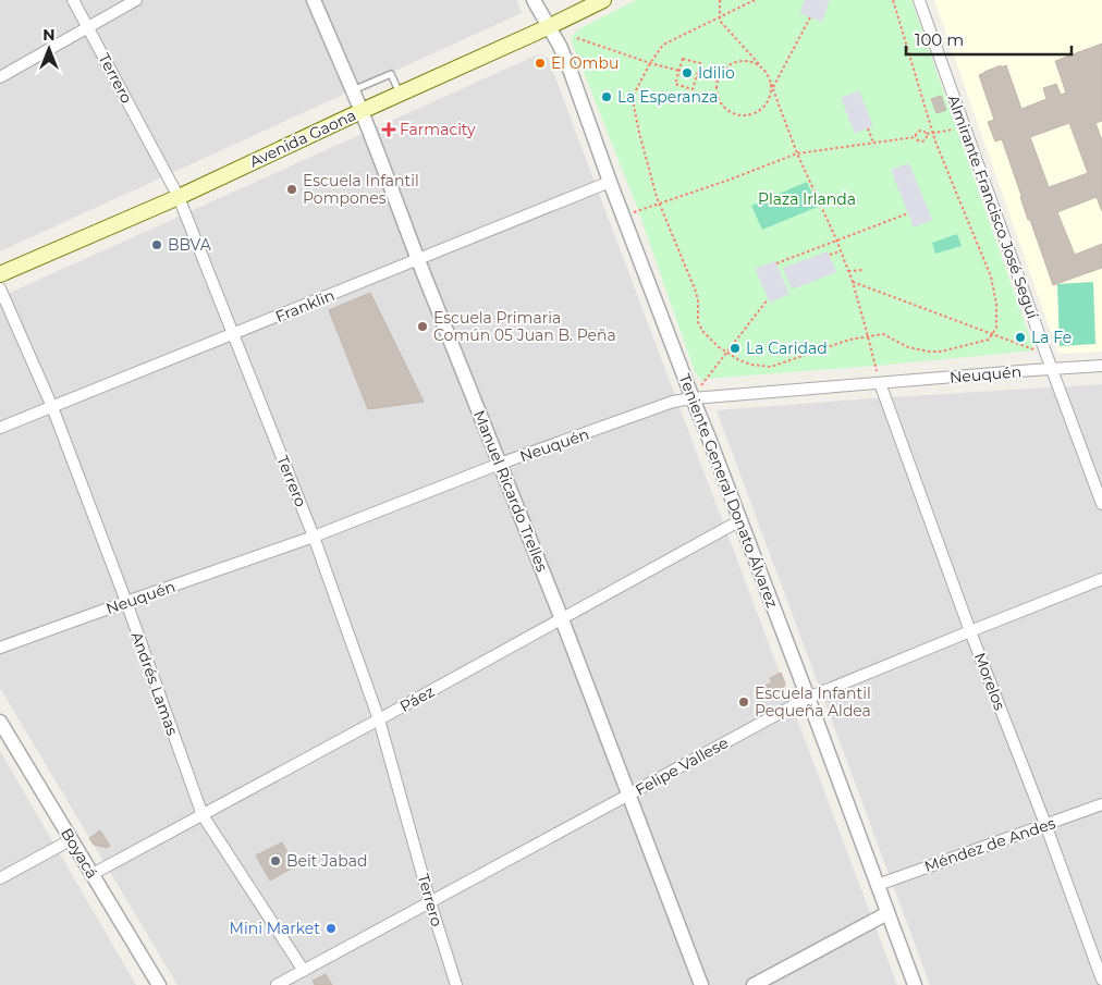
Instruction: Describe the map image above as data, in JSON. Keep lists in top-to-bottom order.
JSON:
{
  "streets": {
    "main road": ["Avenida Gaona"],
    "street": [
      "Terrero",
      "Almirante Francisco José Seguí",
      "Franklin",
      "Neuquén",
      "Manuel Ricardo Trelles",
      "Teniente General Donato Álvarez",
      "Morelos",
      "Andrés Lamas",
      "Páez",
      "Felipe Vallese",
      "Méndez de Andes",
      "Boyacá"
    ]
  },
  "crossings": [
    ["Terrero", "Avenida Gaona"],
    ["Terrero", "Franklin"],
    ["Terrero", "Neuquén"],
    ["Terrero", "Páez"],
    ["Terrero", "Felipe Vallese"],
    ["Avenida Gaona", "Manuel Ricardo Trelles"],
    ["Avenida Gaona", "Teniente General Donato Álvarez"],
    ["Almirante Francisco José Seguí", "Neuquén"],
    ["Franklin", "Manuel Ricardo Trelles"],
    ["Franklin", "Teniente General Donato Álvarez"],
    ["Franklin", "Andrés Lamas"],
    ["Neuquén", "Manuel Ricardo Trelles"],
    ["Neuquén", "Teniente General Donato Álvarez"],
    ["Neuquén", "Morelos"],
    ["Neuquén", "Andrés Lamas"],
    ["Manuel Ricardo Trelles", "Páez"],
    ["Manuel Ricardo Trelles", "Felipe Vallese"],
    ["Teniente General Donato Álvarez", "Páez"],
    ["Teniente General Donato Álvarez", "Felipe Vallese"],
    ["Teniente General Donato Álvarez", "Méndez de Andes"],
    ["Morelos", "Felipe Vallese"],
    ["Morelos", "Méndez de Andes"],
    ["Andrés Lamas", "Páez"],
    ["Andrés Lamas", "Felipe Vallese"],
    ["Páez", "Boyacá"]
  ],
  "parks": ["Plaza Irlanda"],
  "places": {
    "other": [
      "El Ombu",
      "Idilio",
      "La Esperanza",
      "Escuela Infantil Pompones",
      "BBVA",
      "Escuela Primaria Común 05 Juan B. Peña",
      "La Fe",
      "La Caridad",
      "Escuela Infantil Pequeña Aldea",
      "Beit Jabad",
      "Mini Market"
    ],
    "health": ["Farmacity"]
  },
  "scale_bar": "100 m",
  "north": "top"
}
